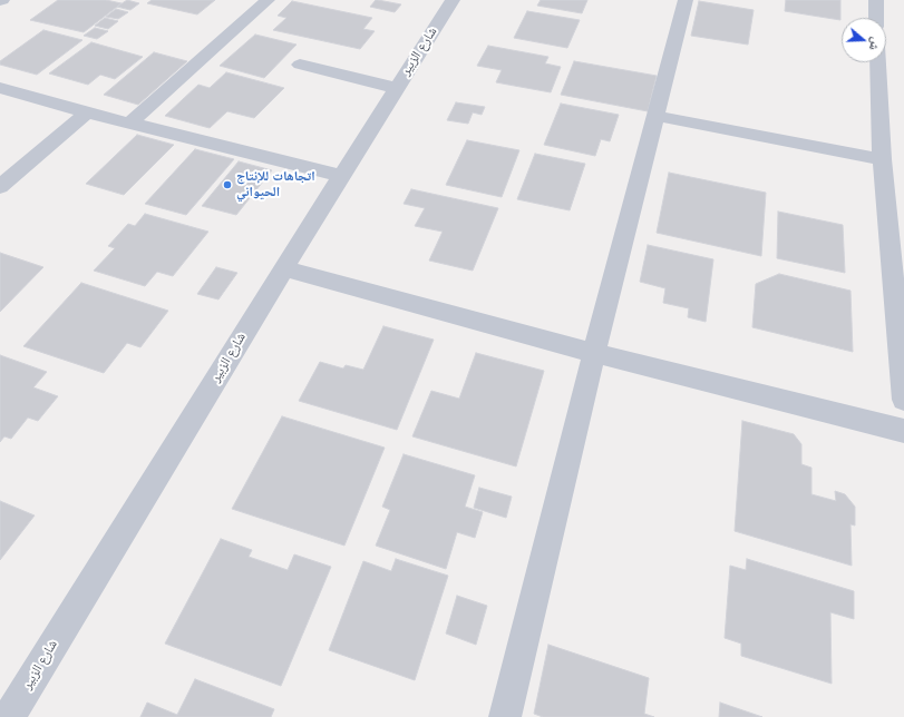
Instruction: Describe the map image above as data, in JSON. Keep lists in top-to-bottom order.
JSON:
{
  "streets": {
    "street": ["شارع الزبير"]
  },
  "places": ["اتجاهات للإنتاج الحيواني"],
  "north": "right"
}
